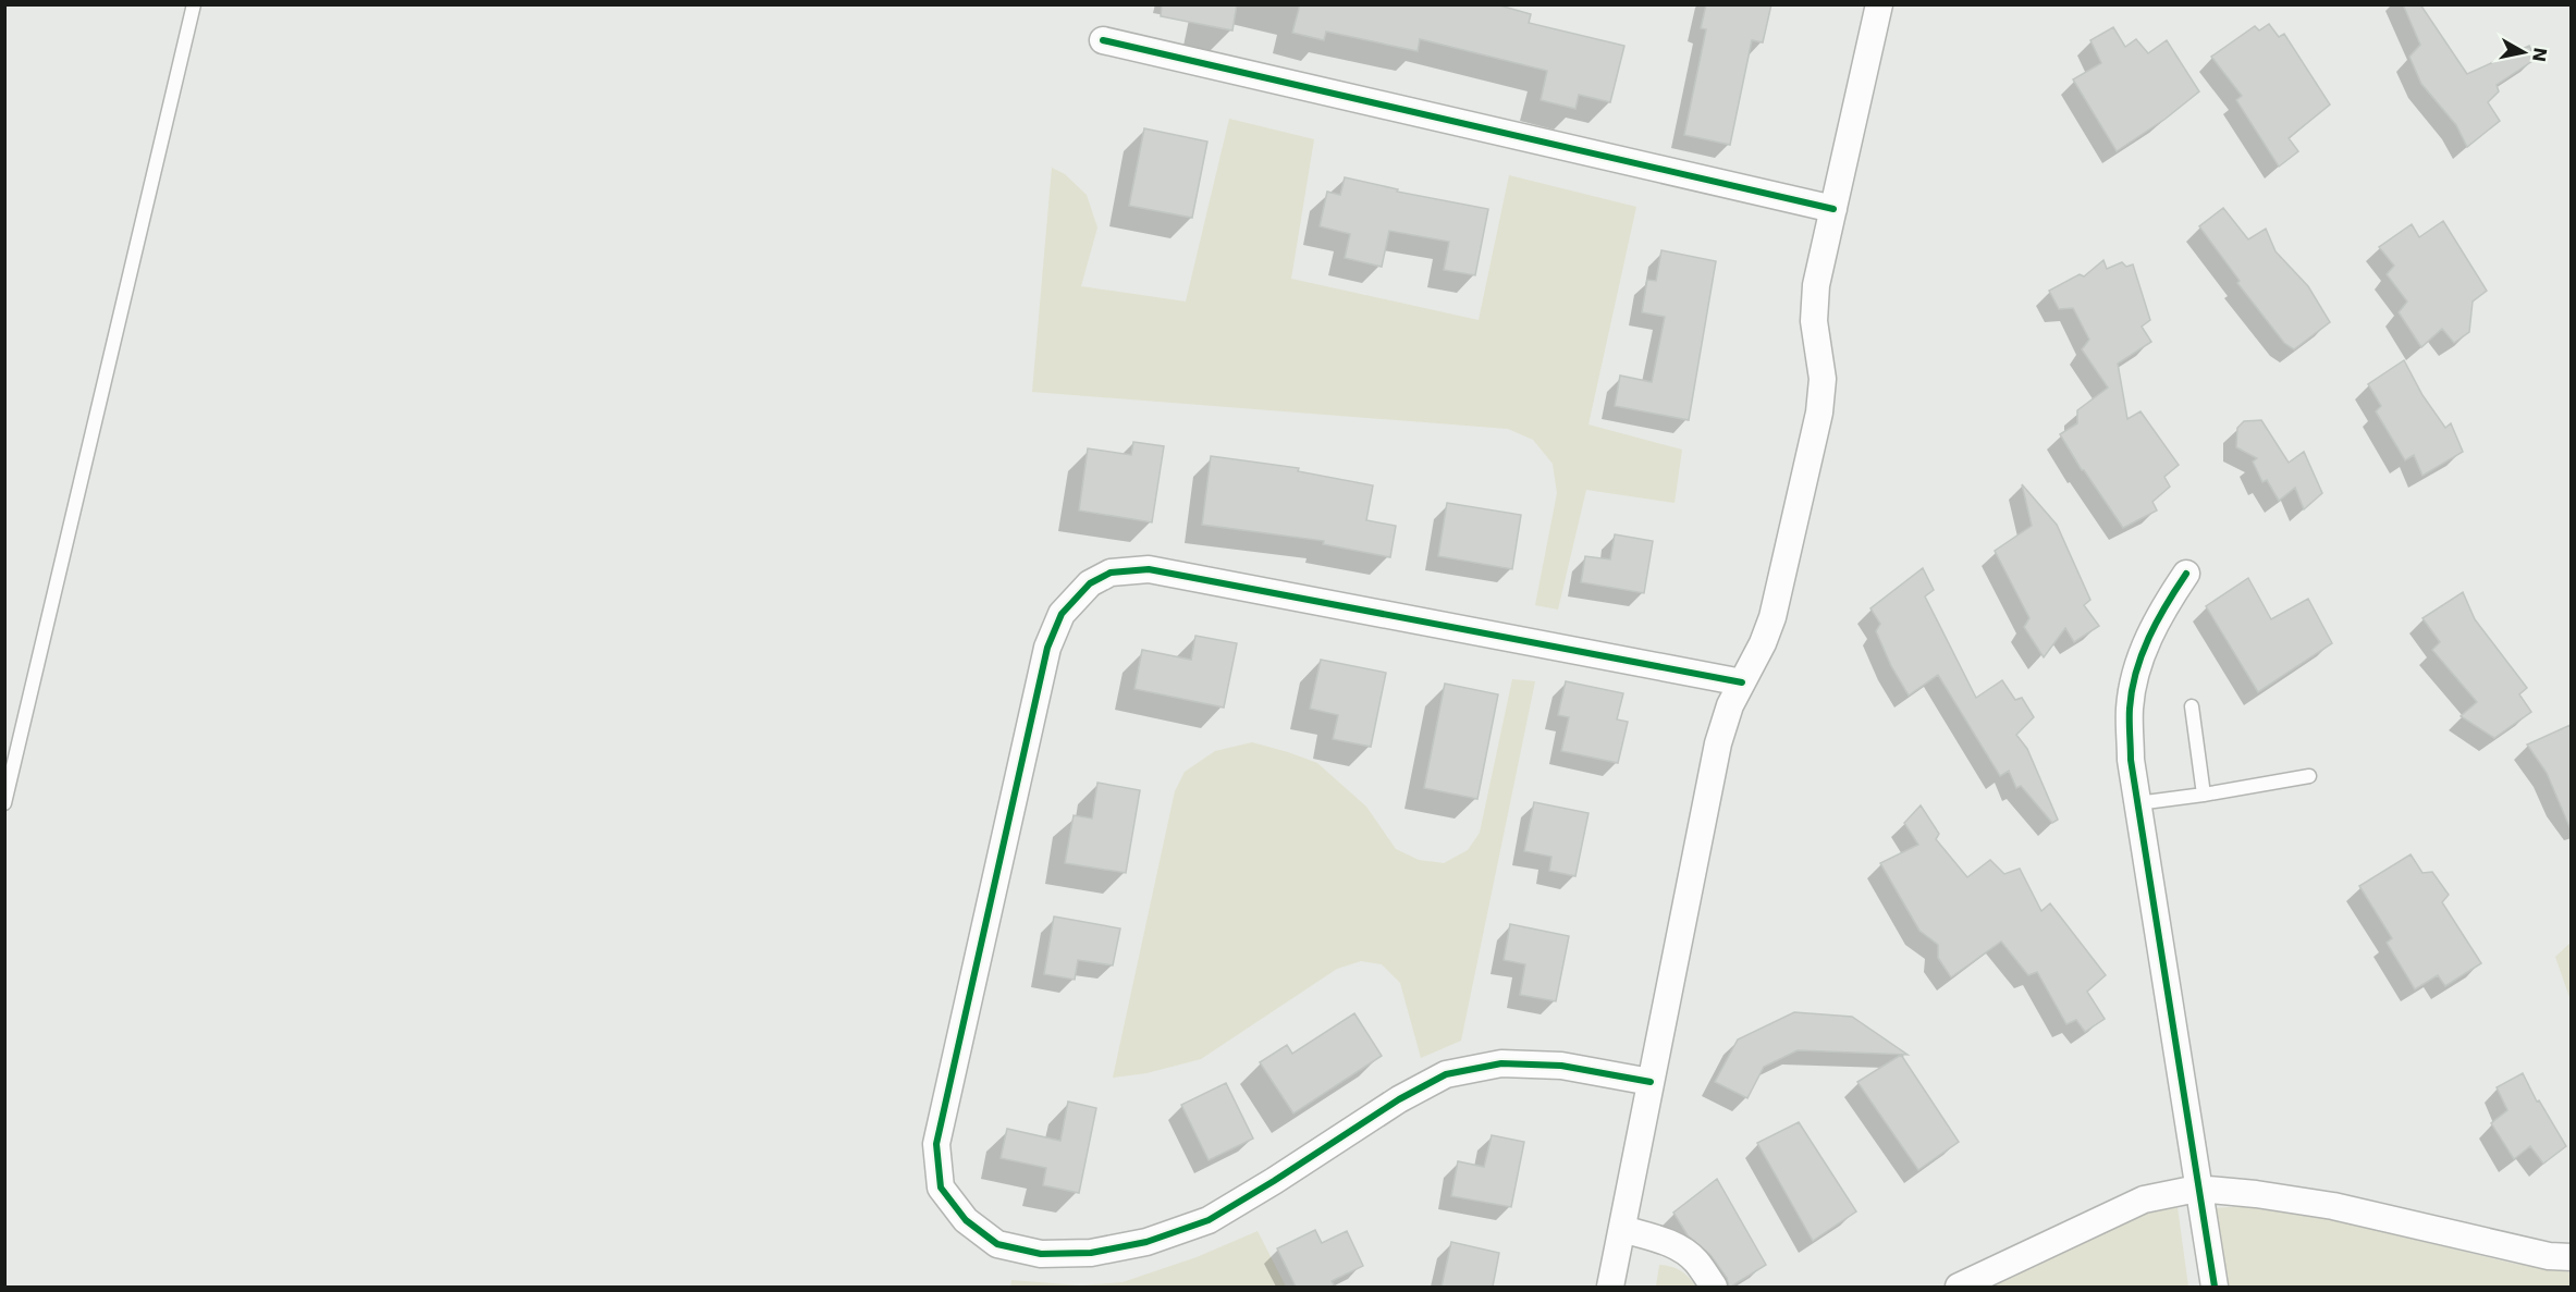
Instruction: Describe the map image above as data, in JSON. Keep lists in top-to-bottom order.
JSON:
{
  "north": "right"
}
